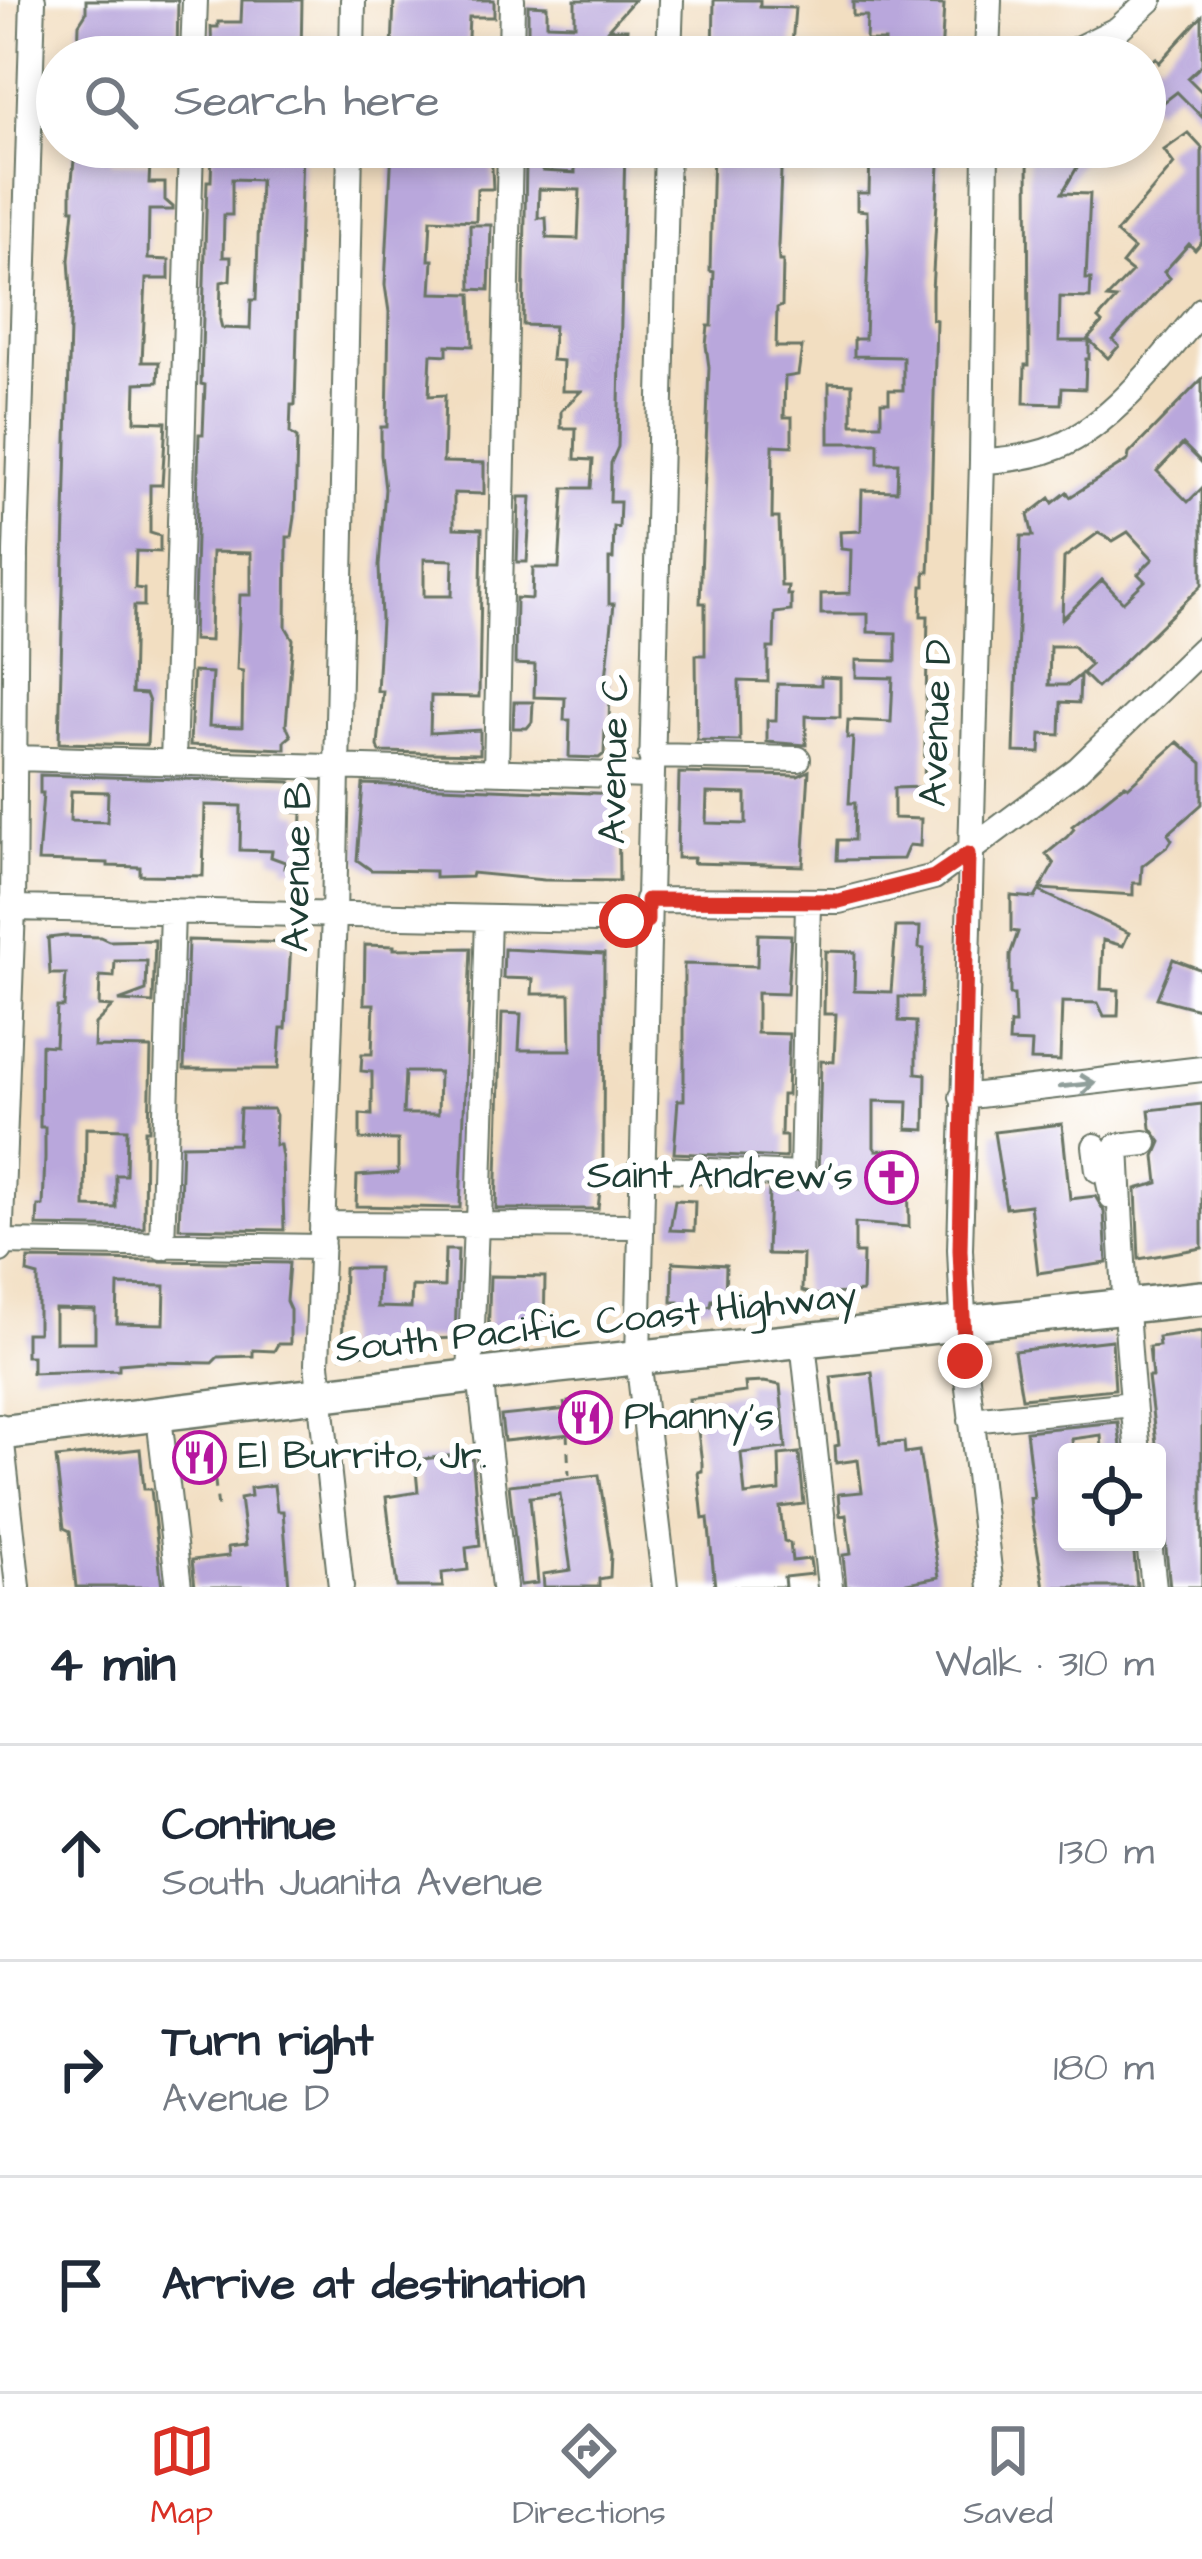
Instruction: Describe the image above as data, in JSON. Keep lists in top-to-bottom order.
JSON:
{
  "streets": {
    "highway": ["South Pacific Coast Highway"],
    "street": ["Avenue D", "Avenue C", "Avenue B"]
  },
  "crossings": [
    ["Avenue D", "South Pacific Coast Highway"],
    ["Avenue C", "South Pacific Coast Highway"],
    ["Avenue B", "South Pacific Coast Highway"]
  ],
  "places": {
    "church": ["Saint Andrew's"],
    "restaurant": ["Phanny's", "El Burrito, Jr."]
  },
  "page": {
    "search": "Search here",
    "heading": ["4 min", "Walk · 310 m"],
    "list": [
      ["Continue", "South Juanita Avenue", "130 m"],
      ["Turn right", "Avenue D", "180 m"],
      "Arrive at destination"
    ],
    "nav": ["Map", "Directions", "Saved"]
  }
}
